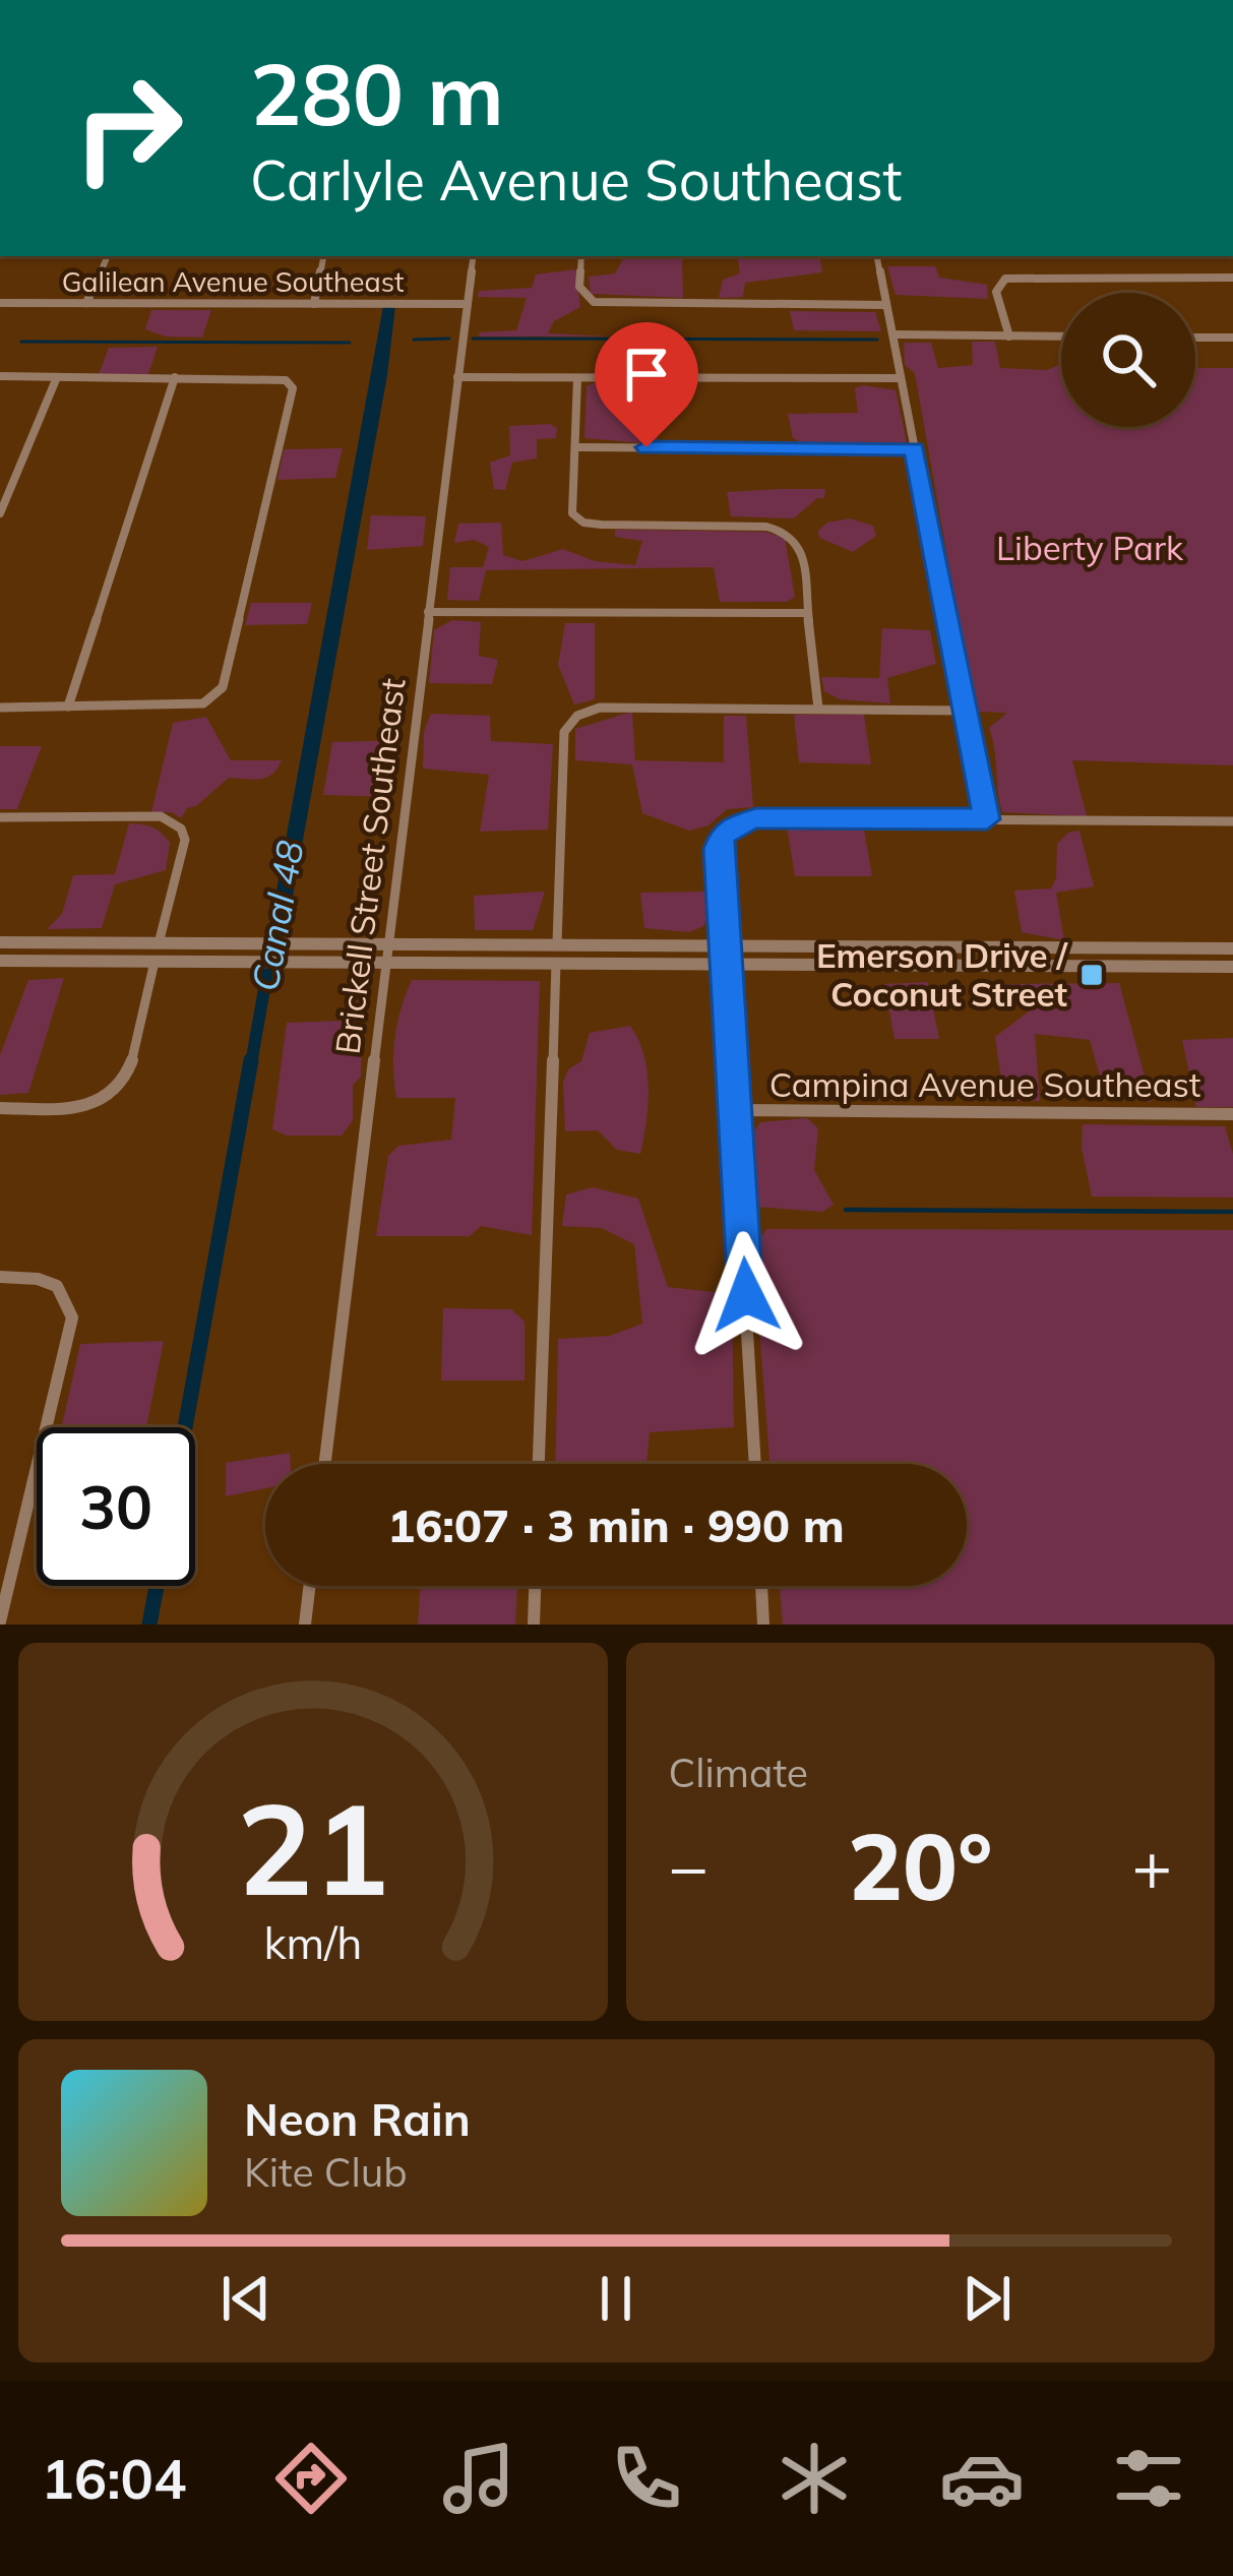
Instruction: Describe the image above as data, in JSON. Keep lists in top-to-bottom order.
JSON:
{
  "streets": {
    "street": ["Galilean Avenue Southeast", "Brickell Street Southeast", "Campina Avenue Southeast"]
  },
  "crossings": [
    ["Galilean Avenue Southeast", "Brickell Street Southeast"]
  ],
  "water": ["Canal 48"],
  "parks": ["Liberty Park"],
  "places": {
    "transit": ["Emerson Drive / Coconut Street"]
  },
  "page": {
    "turn": ["280 m", "Carlyle Avenue Southeast"],
    "limit": "30",
    "trip": "16:07 · 3 min · 990 m",
    "tile": "Climate",
    "heat": ["−", "20°", "+"],
    "song": ["Neon Rain", "Kite Club"],
    "tabs": "16:04",
    "gauge": ["21", "km/h"]
  }
}
